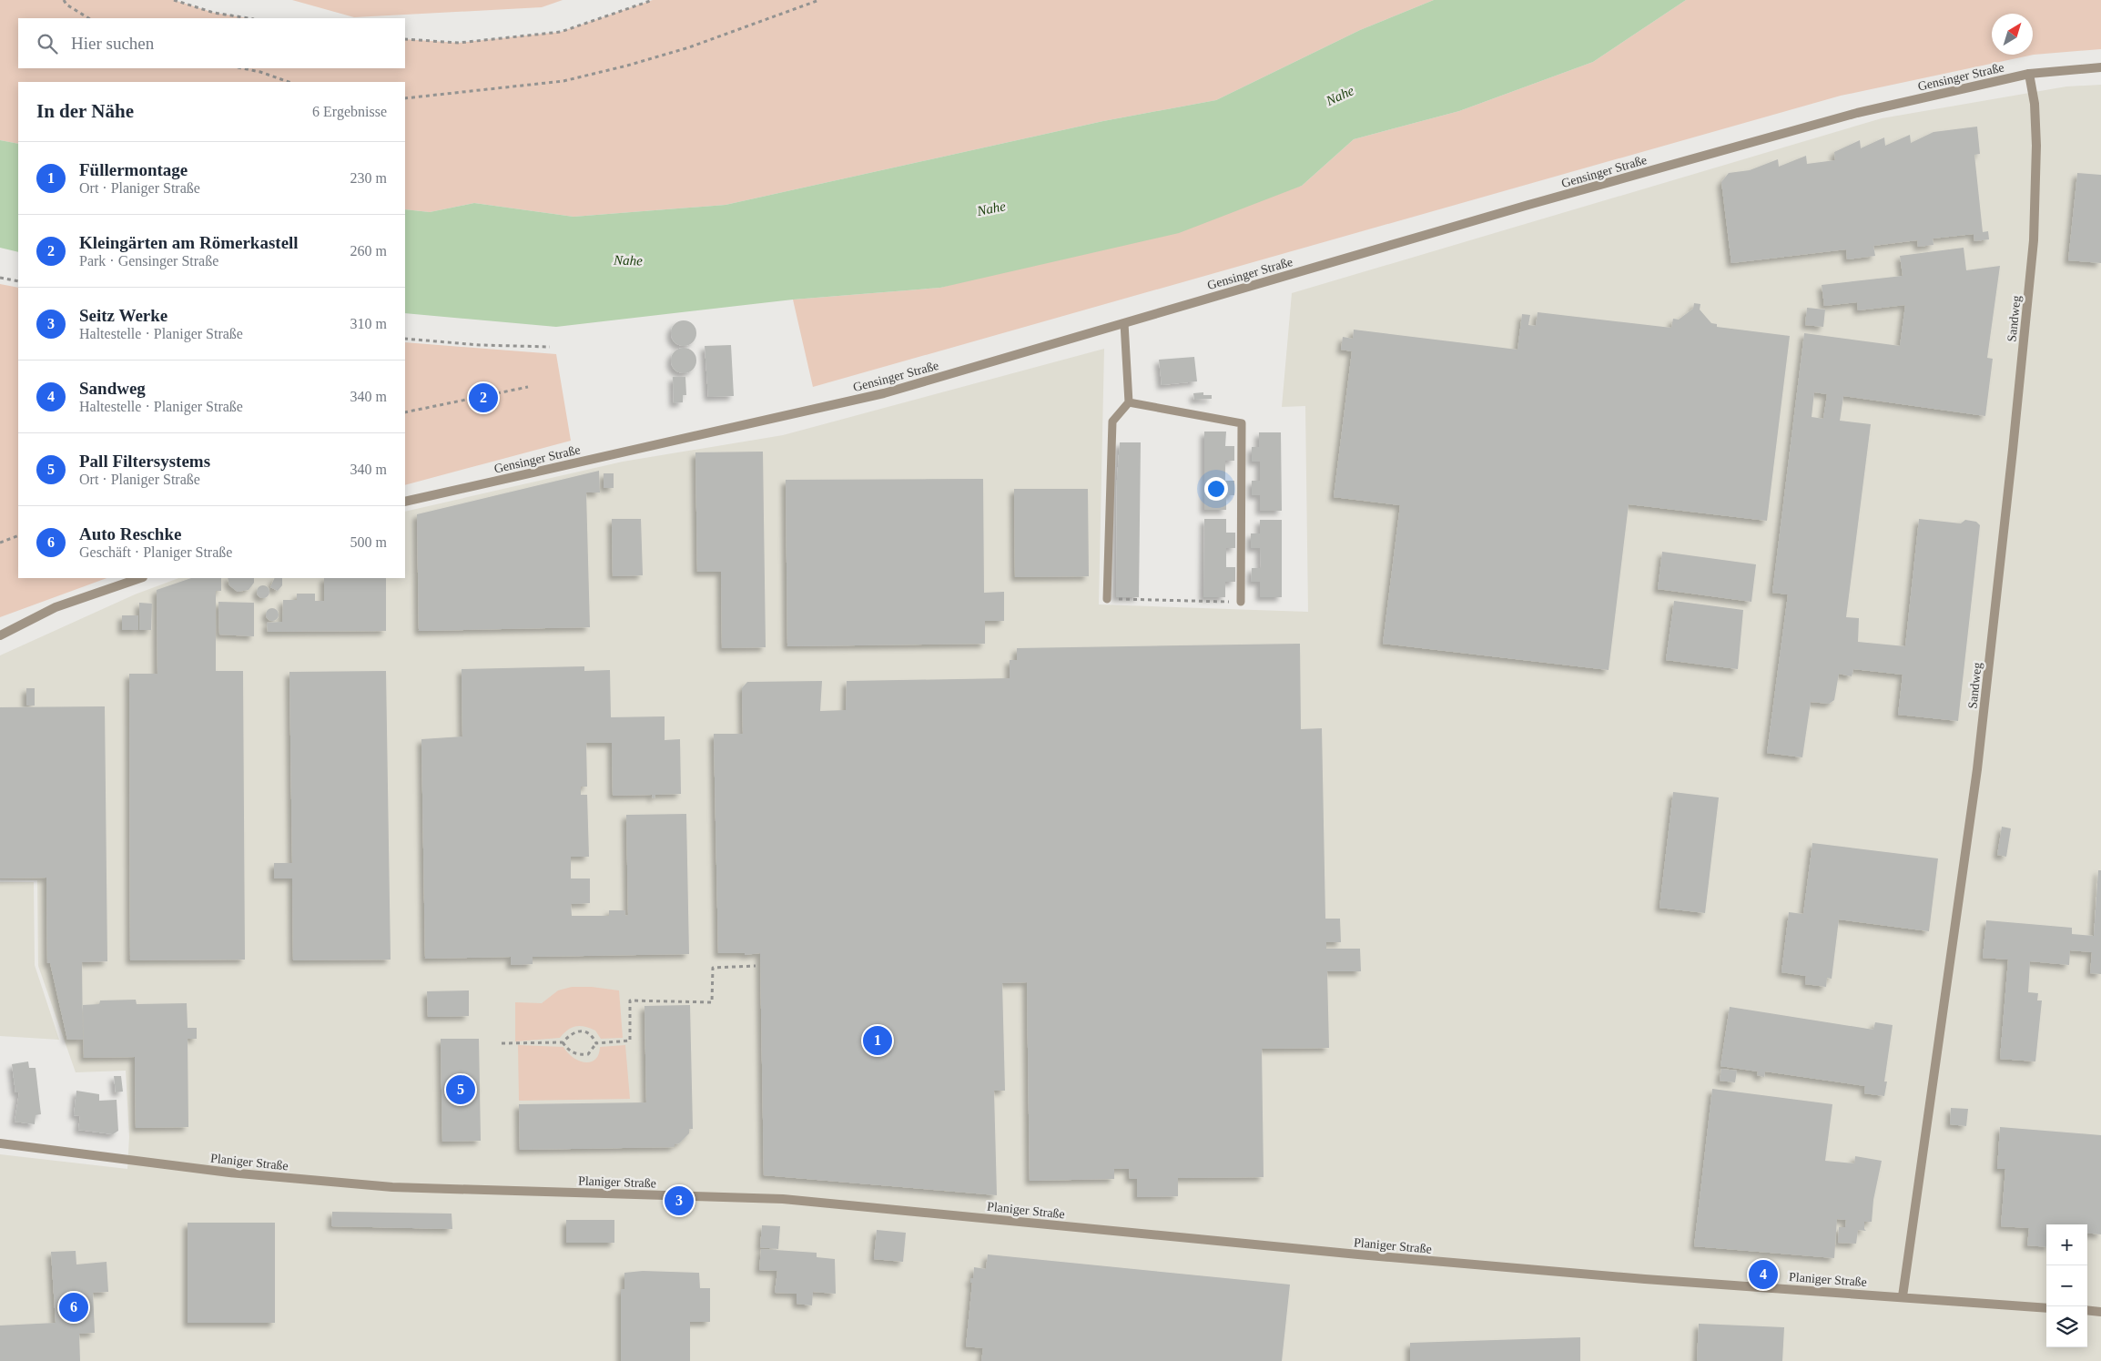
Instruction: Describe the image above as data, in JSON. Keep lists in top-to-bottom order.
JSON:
{
  "streets": {
    "street": ["Gensinger Straße", "Sandweg", "Planiger Straße"]
  },
  "crossings": [
    ["Gensinger Straße", "Sandweg"],
    ["Sandweg", "Planiger Straße"]
  ],
  "water": ["Nahe"],
  "north": "top right",
  "page": {
    "search": "Hier suchen",
    "heading": ["In der Nähe", "6 Ergebnisse"],
    "list": [
      {
        "mark": "1",
        "name": "Füllermontage",
        "note": "Ort · Planiger Straße",
        "value": "230 m"
      },
      {
        "mark": "2",
        "name": "Kleingärten am Römerkastell",
        "note": "Park · Gensinger Straße",
        "value": "260 m"
      },
      {
        "mark": "3",
        "name": "Seitz Werke",
        "note": "Haltestelle · Planiger Straße",
        "value": "310 m"
      },
      {
        "mark": "4",
        "name": "Sandweg",
        "note": "Haltestelle · Planiger Straße",
        "value": "340 m"
      },
      {
        "mark": "5",
        "name": "Pall Filtersystems",
        "note": "Ort · Planiger Straße",
        "value": "340 m"
      },
      {
        "mark": "6",
        "name": "Auto Reschke",
        "note": "Geschäft · Planiger Straße",
        "value": "500 m"
      }
    ],
    "pins": [
      "2",
      "1",
      "5",
      "3",
      "4",
      "6"
    ],
    "map_buttons": ["+", "−"]
  }
}
